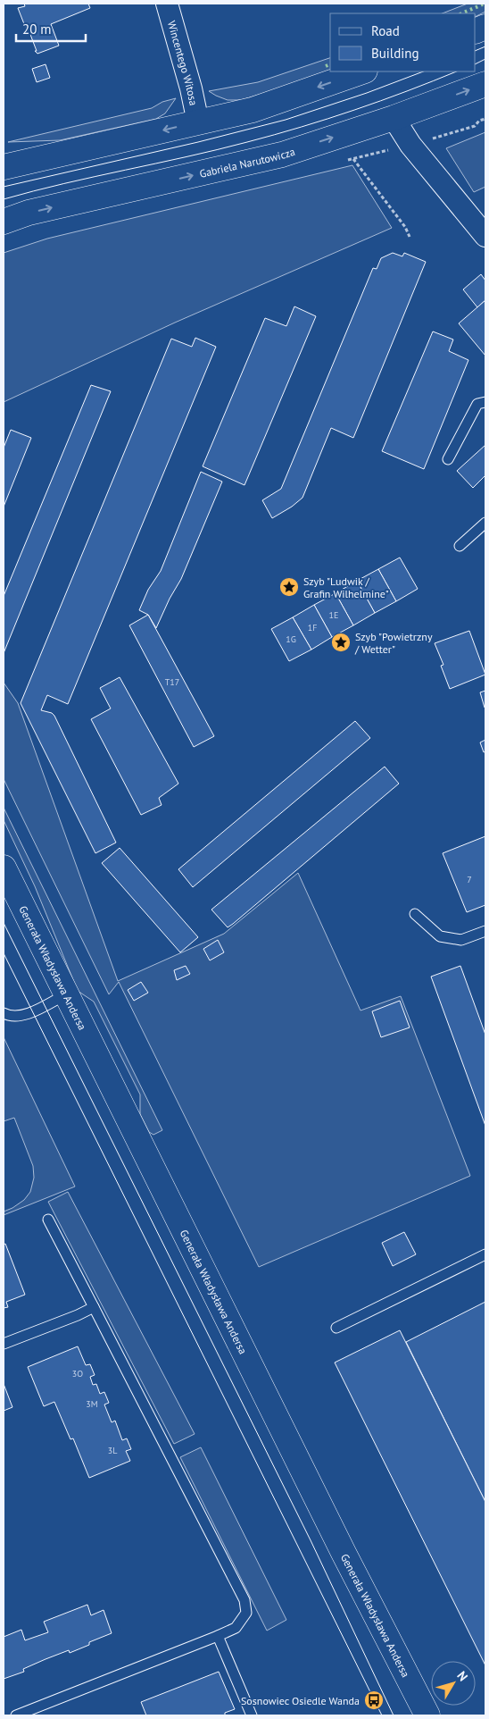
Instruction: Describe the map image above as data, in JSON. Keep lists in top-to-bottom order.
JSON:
{
  "streets": {
    "main road": ["Gabriela Narutowicza", "Generała Władysława Andersa"],
    "street": ["Wincentego Witosa"]
  },
  "places": {
    "place": ["Szyb \"Ludwik / Grafin Wilhelmine\"", "Szyb \"Powietrzny / Wetter\""],
    "bus stop": ["Sosnowiec Osiedle Wanda"]
  },
  "house_numbers": [
    "1E",
    "1F",
    "1G",
    "T17",
    "7",
    "3O",
    "3M",
    "3L"
  ],
  "legend": ["Road", "Building"],
  "scale_bar": "20 m",
  "north": "top right"
}
